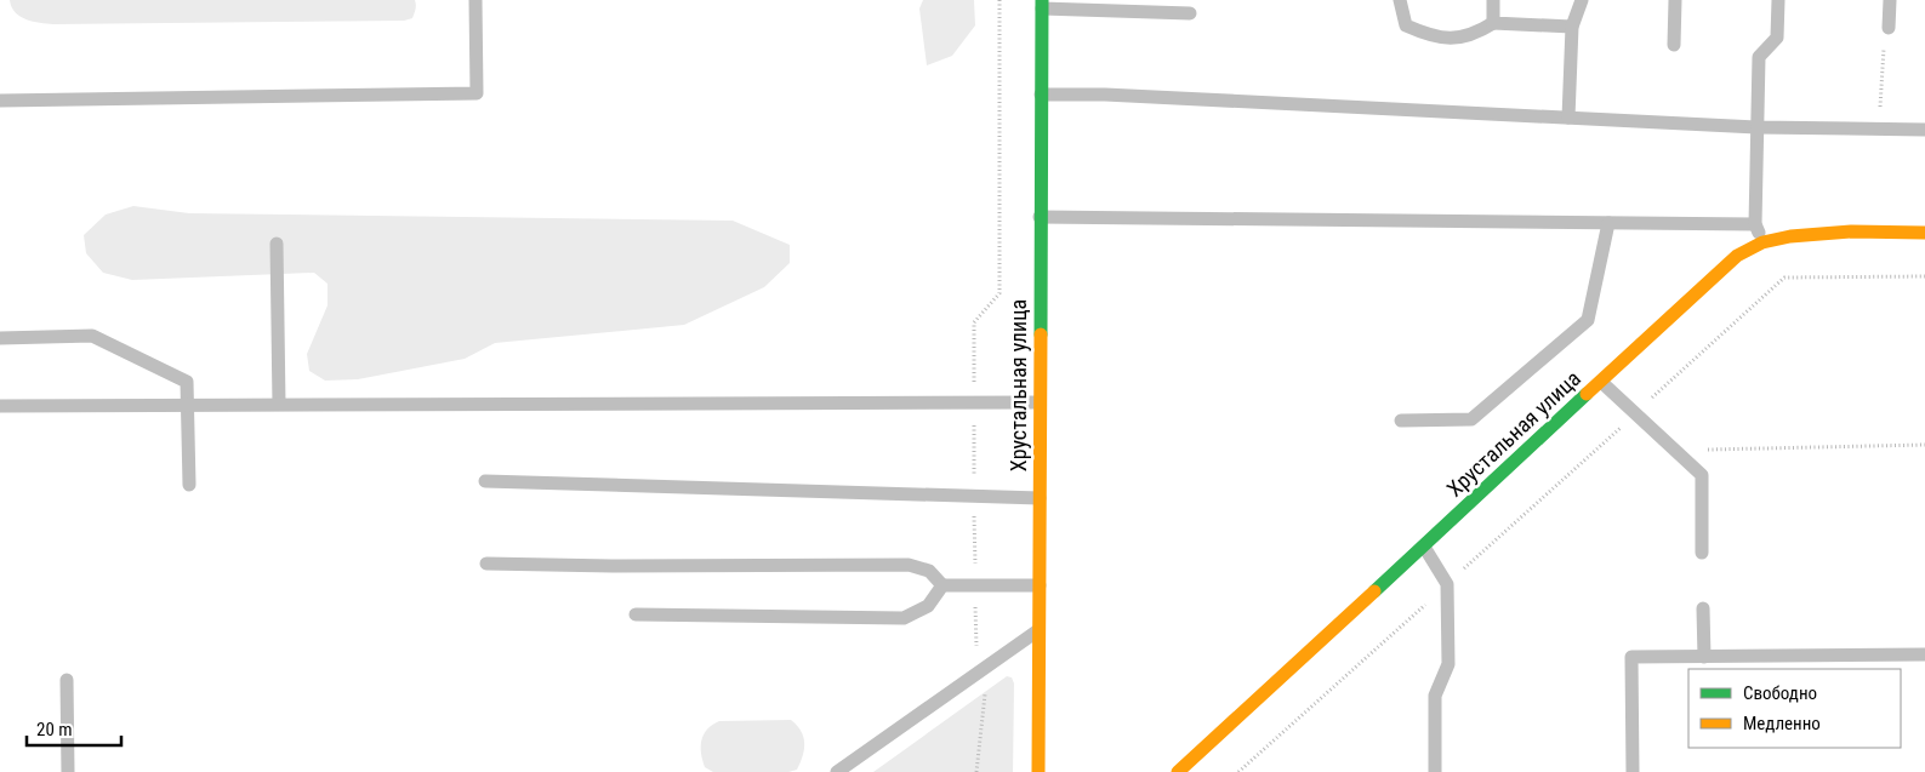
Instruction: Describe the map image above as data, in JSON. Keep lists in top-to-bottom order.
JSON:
{
  "streets": {
    "street": ["Хрустальная улица"]
  },
  "legend": ["Свободно", "Медленно"],
  "scale_bar": "20 m"
}
